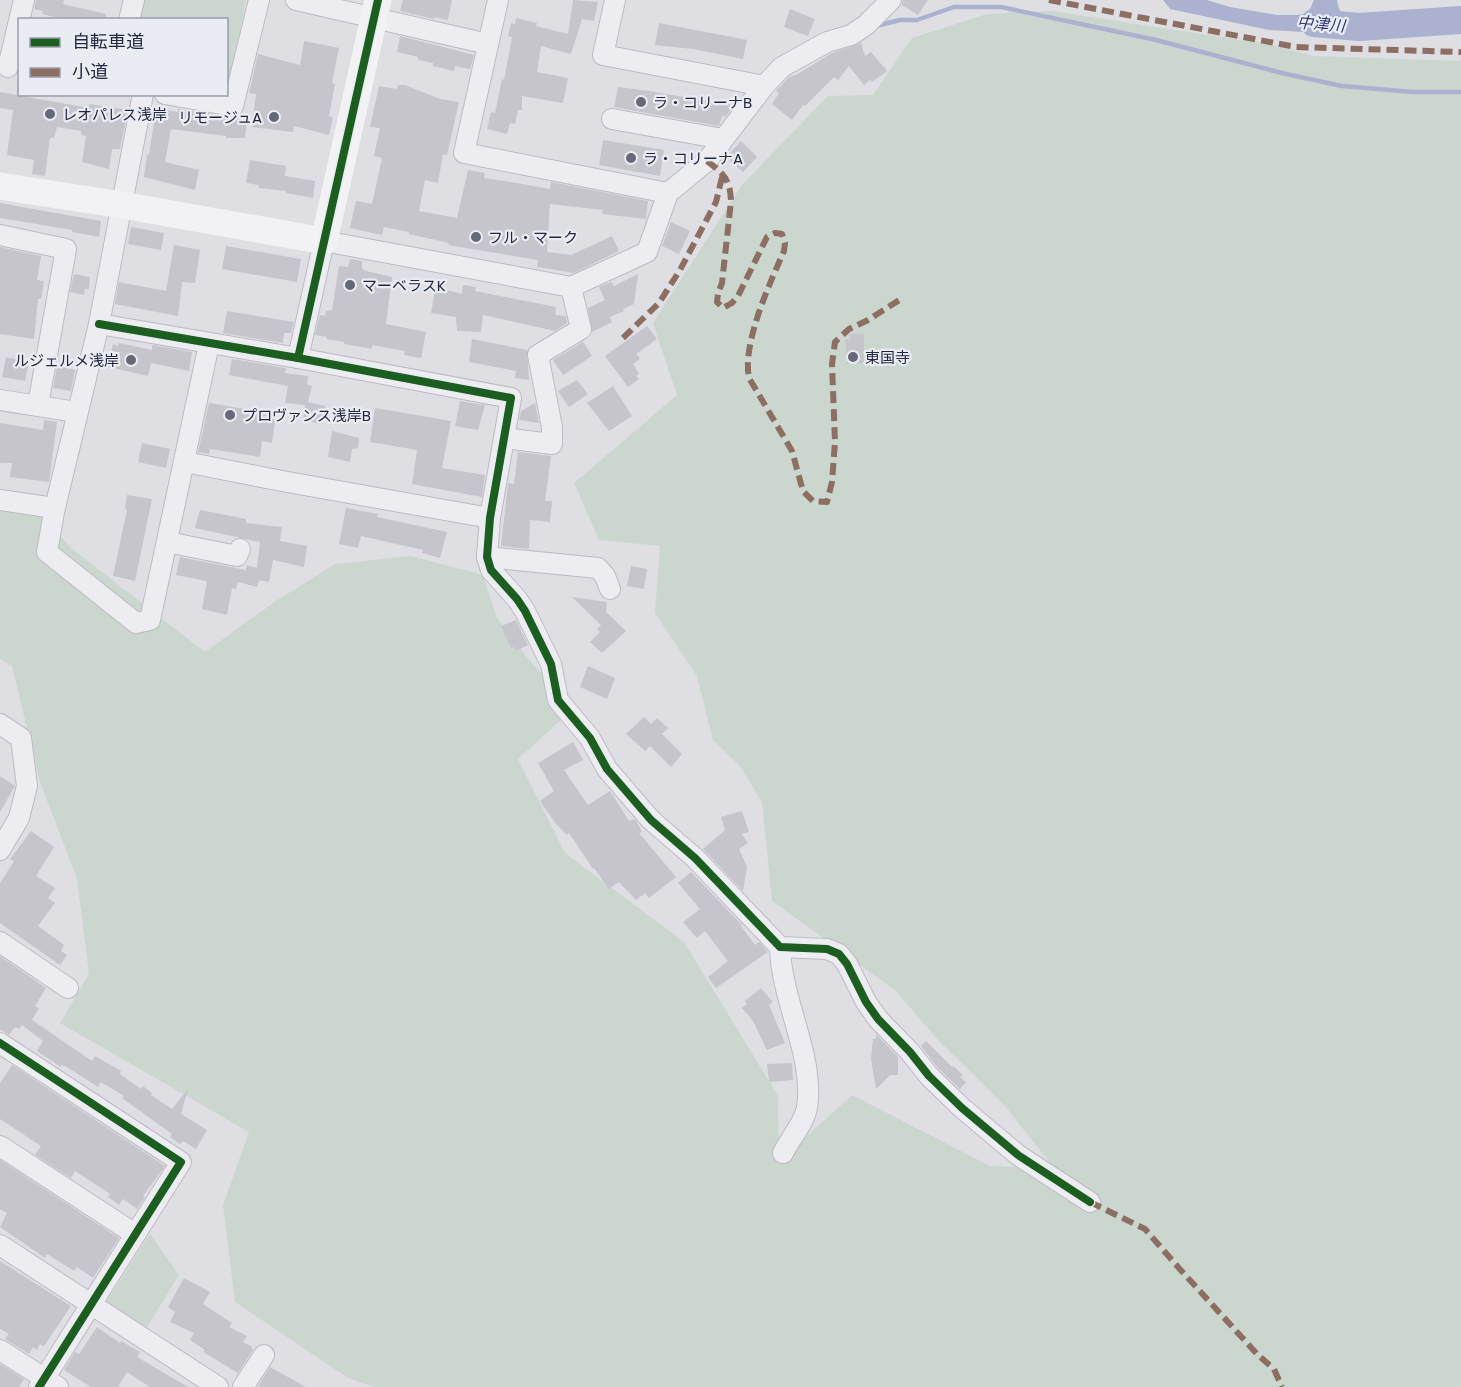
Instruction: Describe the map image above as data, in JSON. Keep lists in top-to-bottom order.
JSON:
{
  "water": ["中津川"],
  "places": [
    "ラ・コリーナB",
    "レオパレス浅岸",
    "リモージュA",
    "ラ・コリーナA",
    "フル・マーク",
    "マーベラスK",
    "東国寺",
    "ルジェルメ浅岸",
    "プロヴァンス浅岸B"
  ],
  "legend": ["自転車道", "小道"]
}
